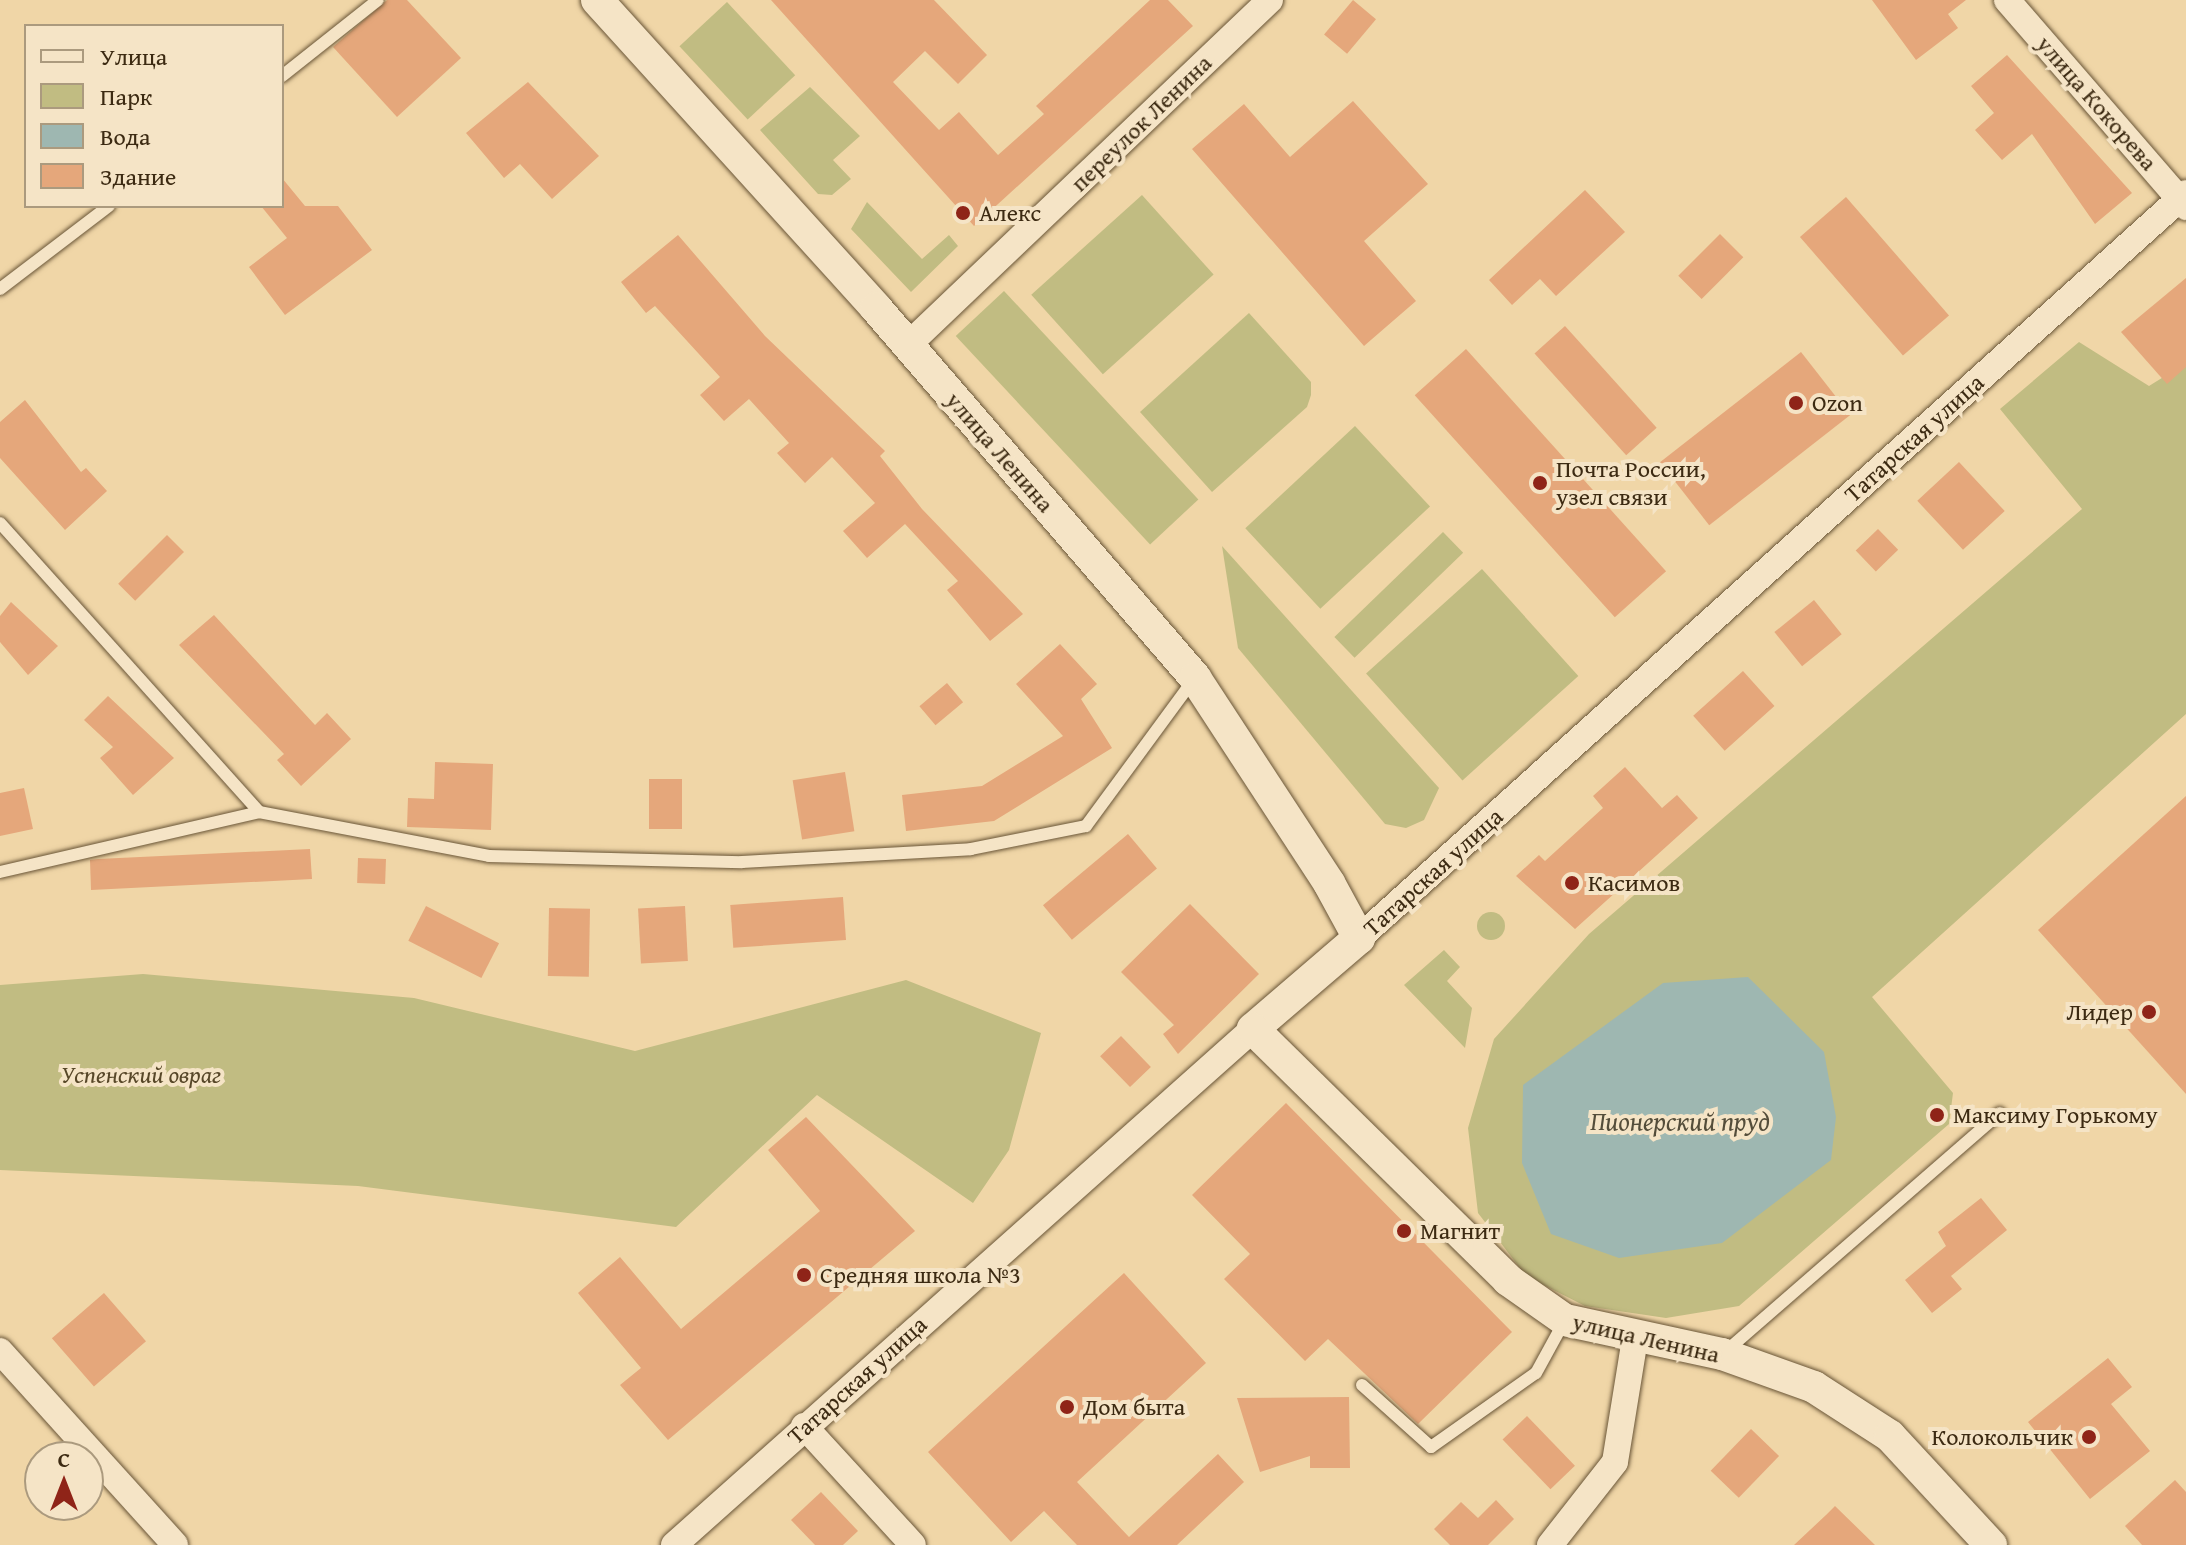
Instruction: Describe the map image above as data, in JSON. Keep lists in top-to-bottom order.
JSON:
{
  "streets": {
    "street": [
      "улица Кокорева",
      "переулок Ленина",
      "Татарская улица",
      "улица Ленина"
    ]
  },
  "crossings": [
    ["улица Кокорева", "Татарская улица"],
    ["переулок Ленина", "улица Ленина"],
    ["Татарская улица", "улица Ленина"]
  ],
  "water": ["Пионерский пруд"],
  "parks": ["Успенский овраг"],
  "places": [
    "Алекс",
    "Ozon",
    "Почта России, узел связи",
    "Касимов",
    "Лидер",
    "Максиму Горькому",
    "Магнит",
    "Средняя школа №3",
    "Дом быта",
    "Колокольчик"
  ],
  "legend": [
    "Улица",
    "Парк",
    "Вода",
    "Здание"
  ],
  "north": "top"
}
